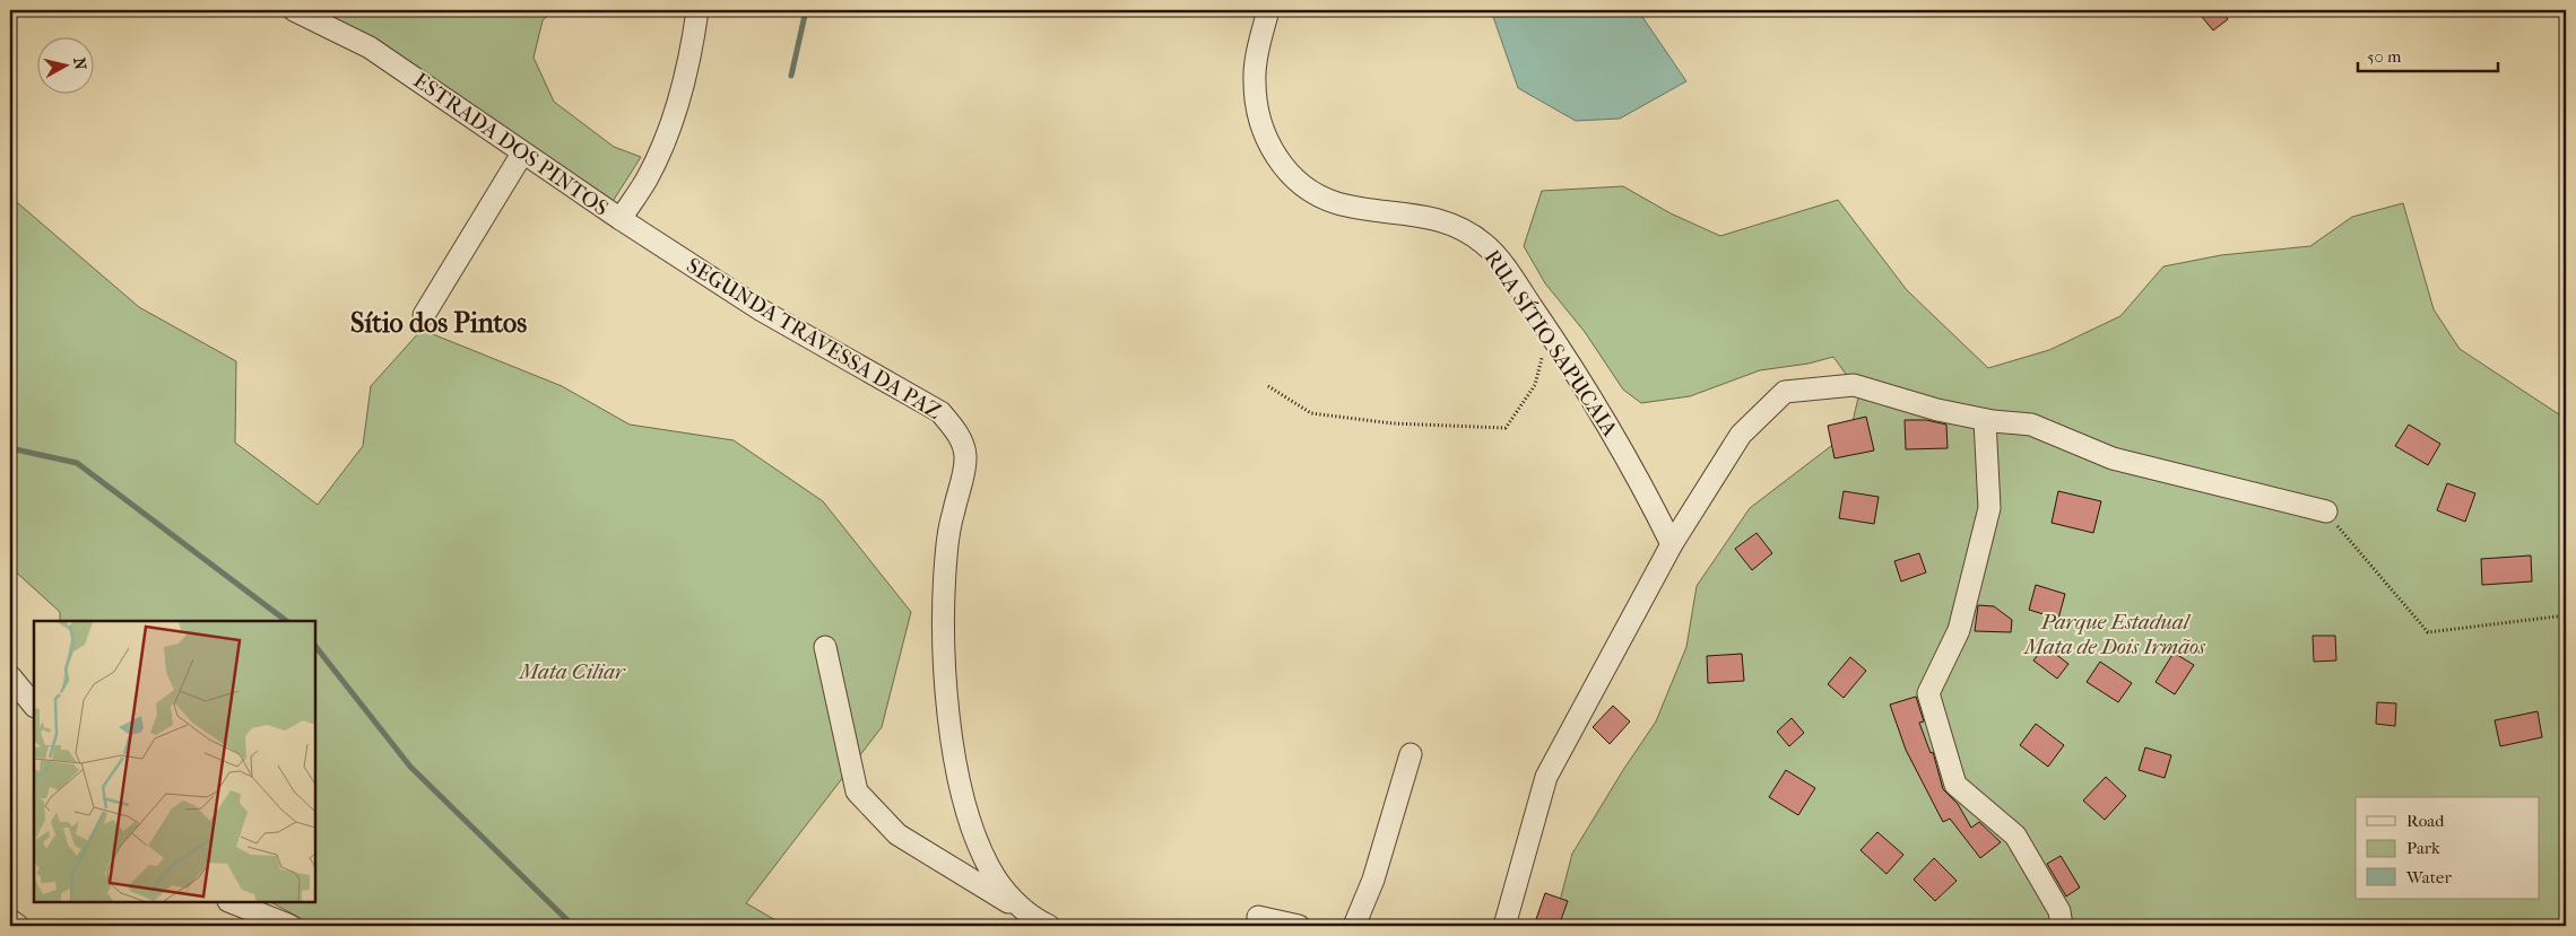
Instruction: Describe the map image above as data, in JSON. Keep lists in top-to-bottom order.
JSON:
{
  "streets": {
    "street": ["ESTRADA DOS PINTOS", "SEGUNDA TRAVESSA DA PAZ", "RUA SÍTIO SAPUCAIA"]
  },
  "crossings": [
    ["ESTRADA DOS PINTOS", "SEGUNDA TRAVESSA DA PAZ"]
  ],
  "districts": ["Sítio dos Pintos"],
  "parks": ["Parque Estadual Mata de Dois Irmãos", "Mata Ciliar"],
  "legend": ["Road", "Park", "Water"],
  "scale_bar": "50 m",
  "north": "right"
}
